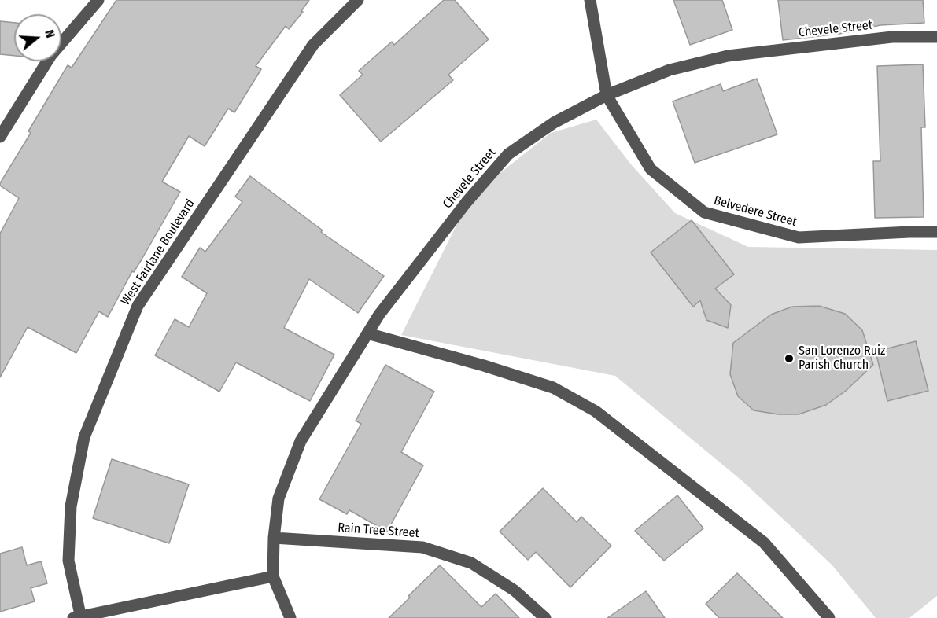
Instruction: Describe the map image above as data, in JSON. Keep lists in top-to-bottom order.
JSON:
{
  "streets": {
    "street": [
      "Chevele Street",
      "Belvedere Street",
      "West Fairlane Boulevard",
      "Rain Tree Street"
    ]
  },
  "crossings": [
    ["Chevele Street", "Belvedere Street"],
    ["Chevele Street", "Rain Tree Street"]
  ],
  "places": ["San Lorenzo Ruiz Parish Church"],
  "north": "right"
}
